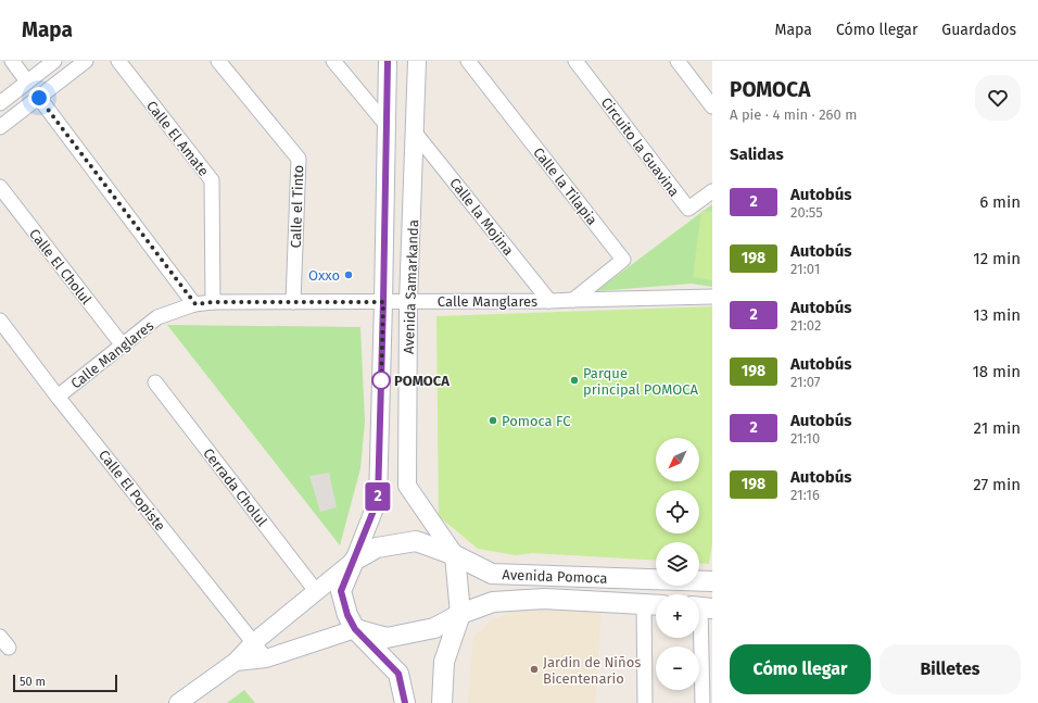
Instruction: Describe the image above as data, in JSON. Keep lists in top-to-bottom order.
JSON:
{
  "streets": {
    "main road": ["Avenida Samarkanda", "Avenida Pomoca"],
    "street": [
      "Calle El Amate",
      "Circuito la Guavina",
      "Calle la Tilapia",
      "Calle el Tinto",
      "Calle la Mojina",
      "Calle El Cholul",
      "Calle Manglares",
      "Cerrada Cholul",
      "Calle El Popiste"
    ]
  },
  "crossings": [
    ["Calle El Amate", "Calle Manglares"],
    ["Calle la Tilapia", "Calle Manglares"],
    ["Calle el Tinto", "Calle Manglares"],
    ["Calle la Mojina", "Avenida Samarkanda"],
    ["Calle la Mojina", "Calle Manglares"],
    ["Calle El Cholul", "Calle Manglares"],
    ["Avenida Samarkanda", "Calle Manglares"],
    ["Avenida Samarkanda", "Avenida Pomoca"],
    ["Calle Manglares", "Calle El Popiste"],
    ["Cerrada Cholul", "Avenida Pomoca"],
    ["Calle El Popiste", "Avenida Pomoca"]
  ],
  "places": [
    "Oxxo",
    "POMOCA",
    "Parque principal POMOCA",
    "Pomoca FC",
    "Jardin de Niños Bicentenario"
  ],
  "lines": ["bus line 2"],
  "scale_bar": "50 m",
  "north": "bottom left",
  "page": {
    "header": "Mapa",
    "nav": ["Mapa", "Cómo llegar", "Guardados"],
    "on_map": "2",
    "heading": [
      ["POMOCA", "A pie · 4 min · 260 m"],
      "Salidas"
    ],
    "list": [
      {
        "mark": "2",
        "name": "Autobús",
        "note": "20:55",
        "value": "6 min"
      },
      {
        "mark": "198",
        "name": "Autobús",
        "note": "21:01",
        "value": "12 min"
      },
      {
        "mark": "2",
        "name": "Autobús",
        "note": "21:02",
        "value": "13 min"
      },
      {
        "mark": "198",
        "name": "Autobús",
        "note": "21:07",
        "value": "18 min"
      },
      {
        "mark": "2",
        "name": "Autobús",
        "note": "21:10",
        "value": "21 min"
      },
      {
        "mark": "198",
        "name": "Autobús",
        "note": "21:16",
        "value": "27 min"
      }
    ],
    "map_buttons": ["+", "−"],
    "buttons": ["Cómo llegar", "Billetes"],
    "scale": "50 m"
  }
}
